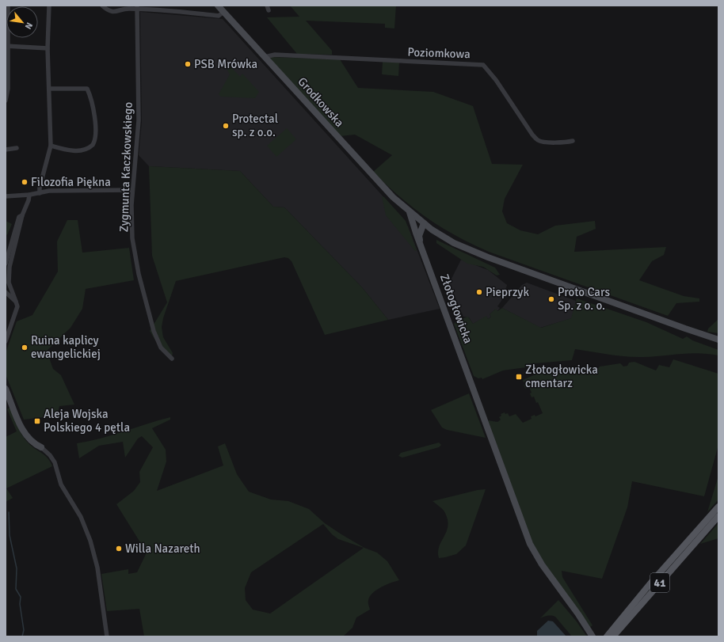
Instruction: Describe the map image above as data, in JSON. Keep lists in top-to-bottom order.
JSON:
{
  "streets": {
    "main road": ["Grodkowska", "Złotogłowicka", "41"],
    "street": ["Poziomkowa", "Zygmunta Kaczkowskiego"]
  },
  "crossings": [
    ["Poziomkowa", "Grodkowska"],
    ["Grodkowska", "Złotogłowicka"]
  ],
  "places": {
    "other": [
      "PSB Mrówka",
      "Protectal sp. z o.o.",
      "Filozofia Piękna",
      "Pieprzyk",
      "Proto Cars Sp. z o. o.",
      "Ruina kaplicy ewangelickiej",
      "Willa Nazareth"
    ],
    "transit": ["Złotogłowicka cmentarz", "Aleja Wojska Polskiego 4 pętla"]
  },
  "north": "bottom right"
}
